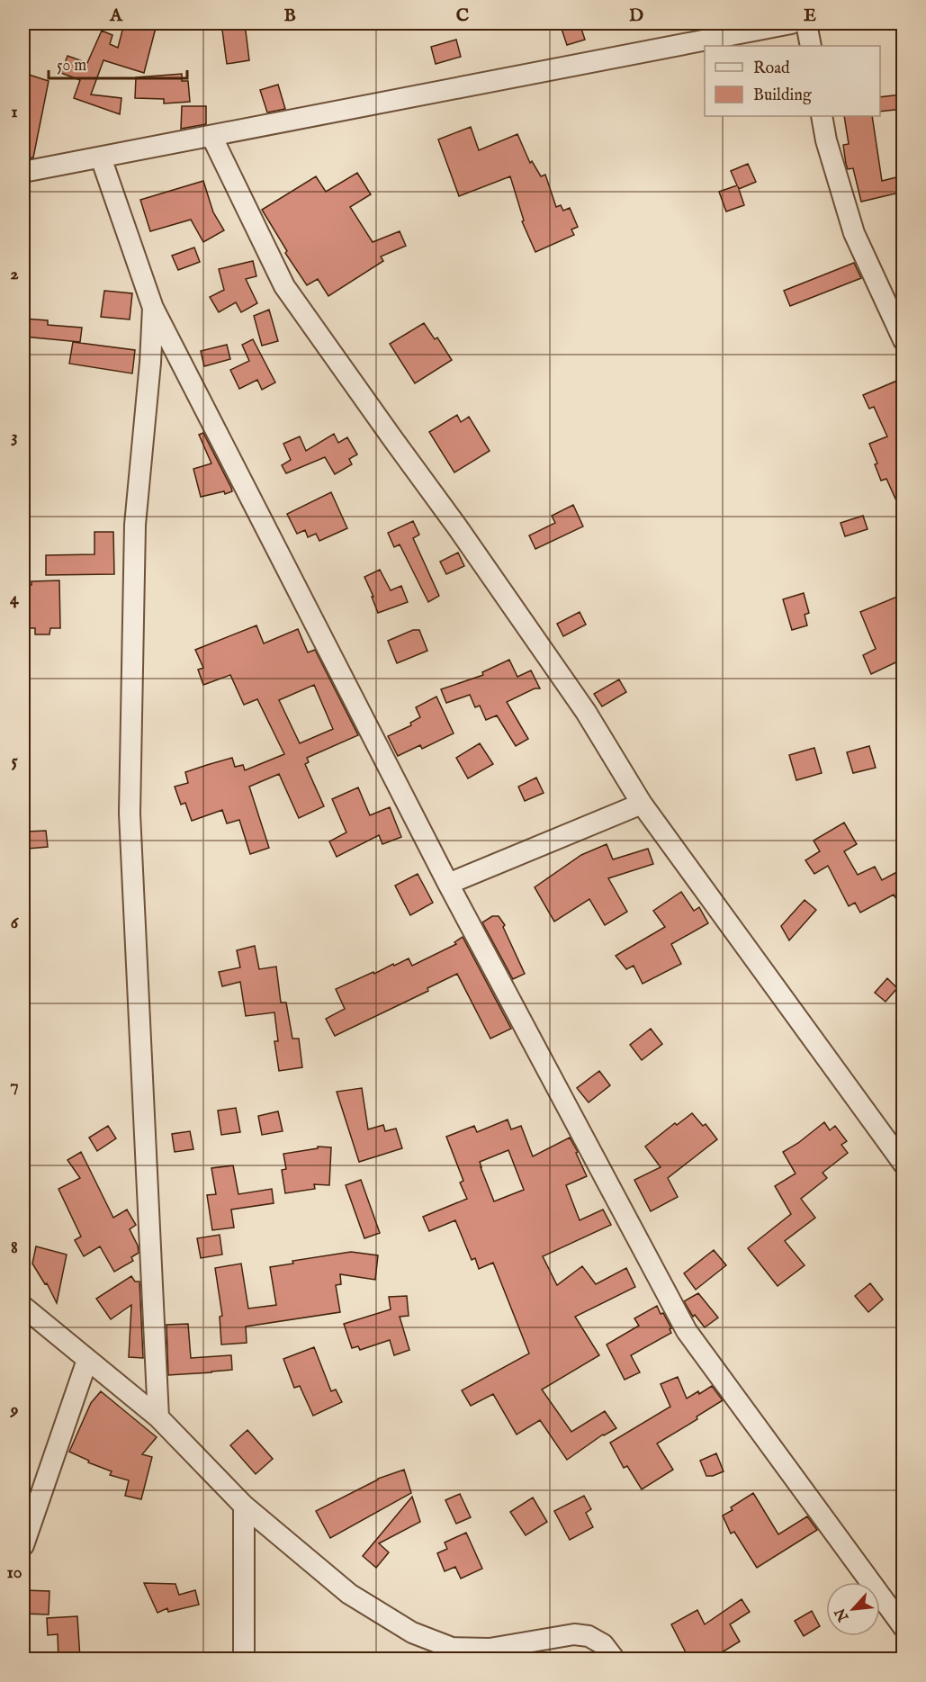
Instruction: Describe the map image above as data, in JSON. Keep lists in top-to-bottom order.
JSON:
{
  "legend": ["Road", "Building"],
  "scale_bar": "50 m",
  "north": "bottom left",
  "grid": {
    "columns": [
      "A",
      "B",
      "C",
      "D",
      "E"
    ],
    "rows": [
      "1",
      "2",
      "3",
      "4",
      "5",
      "6",
      "7",
      "8",
      "9",
      "10"
    ]
  }
}
